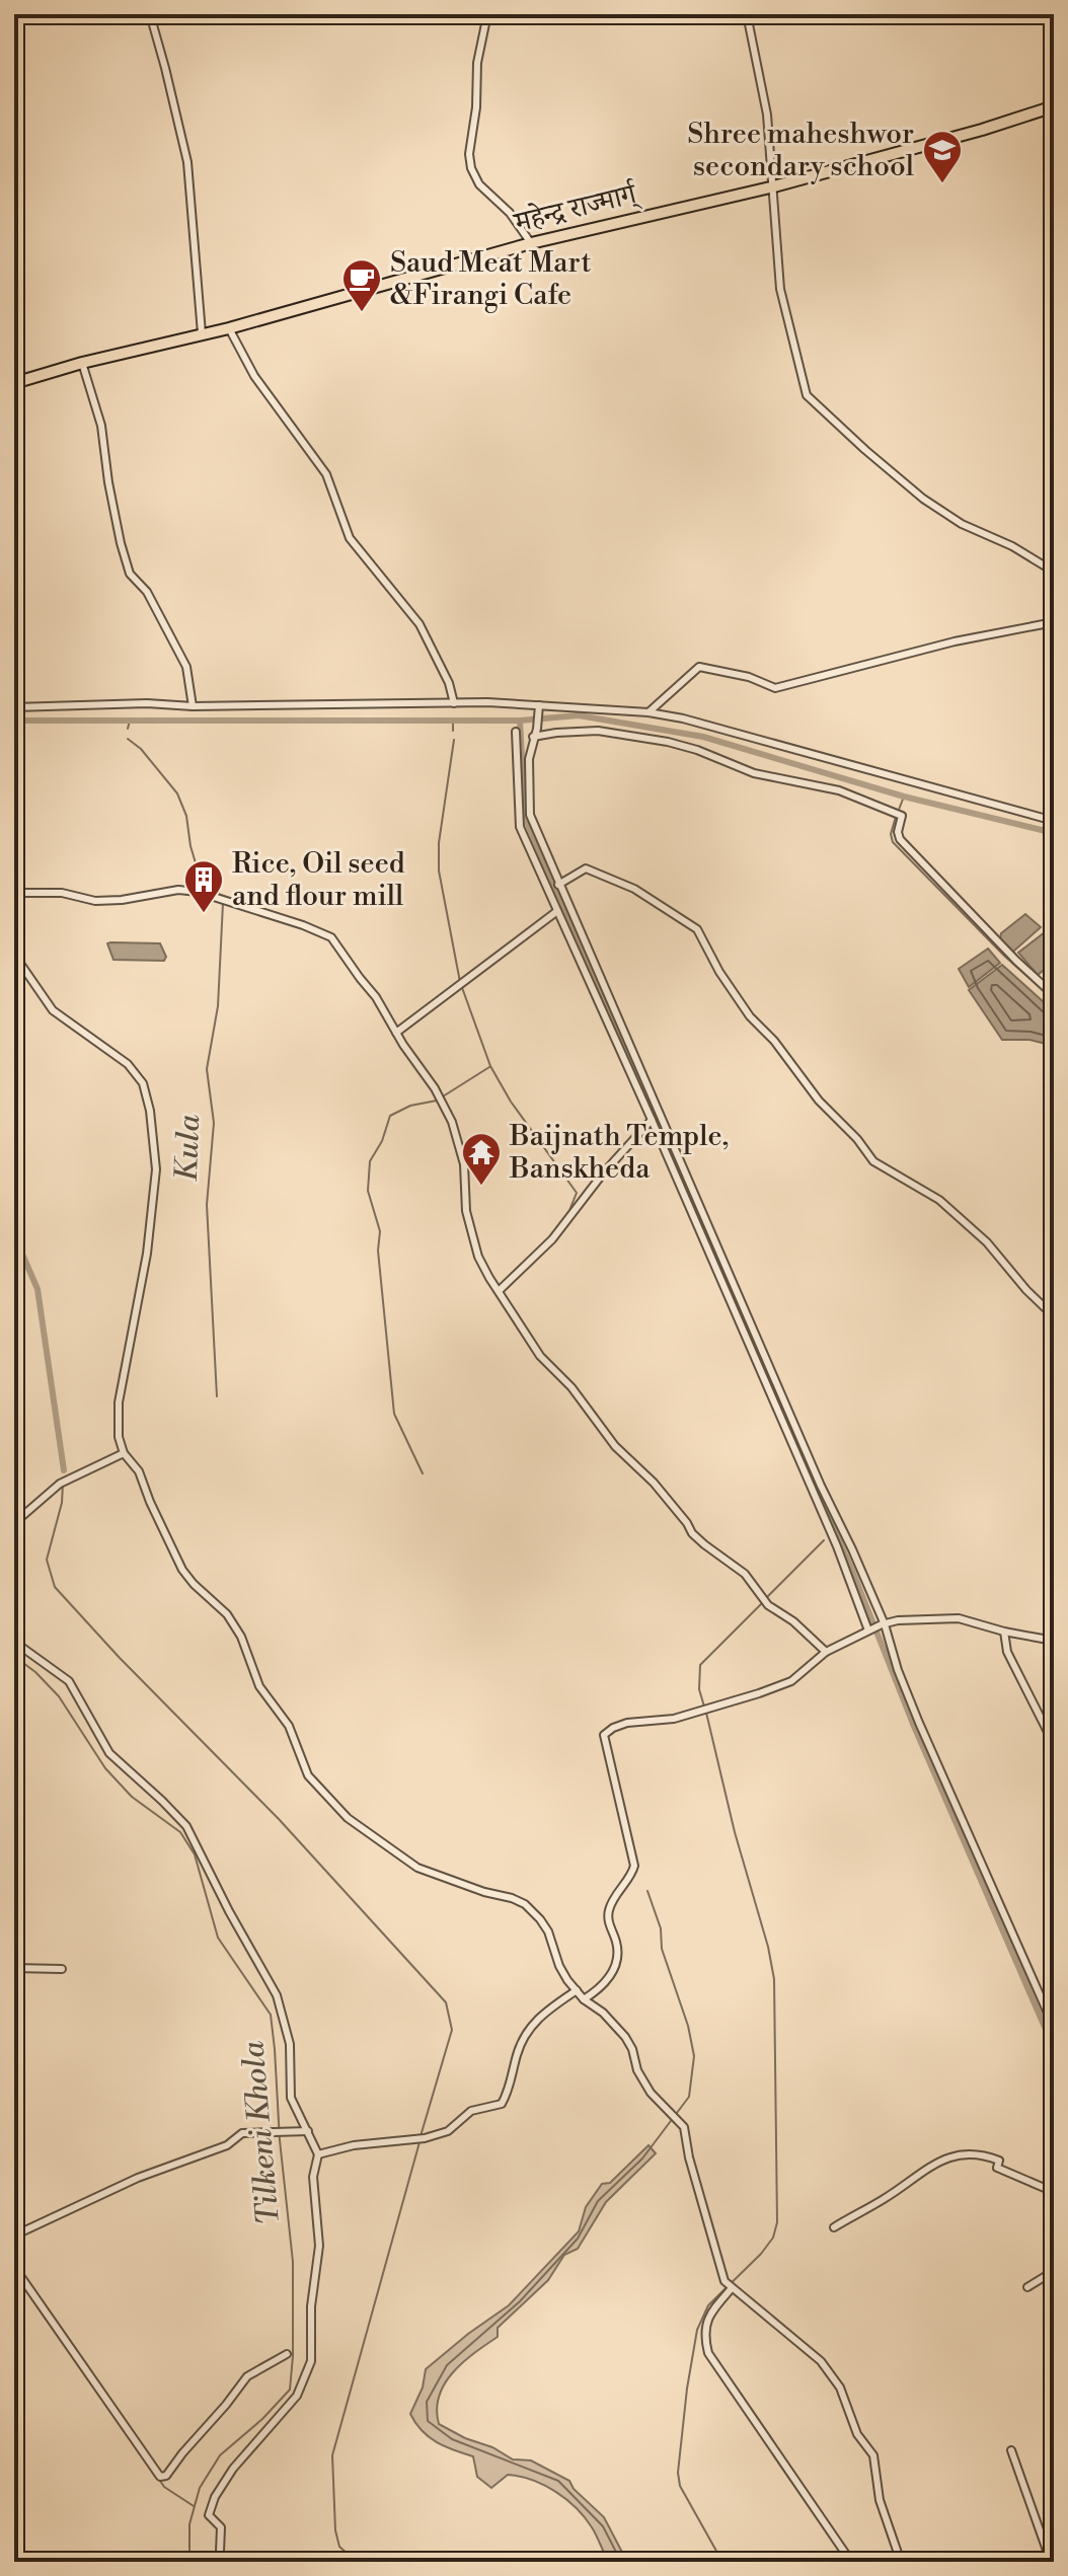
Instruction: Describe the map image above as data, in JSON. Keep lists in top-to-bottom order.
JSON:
{
  "streets": {
    "highway": ["महेन्द्र राज्मार्ग्"]
  },
  "water": ["Kula", "Tilkeni Khola"],
  "places": {
    "school or university": ["Shree maheshwor secondary school"],
    "cafe": ["Saud Meat Mart &Firangi Cafe"],
    "building": ["Rice, Oil seed and flour mill"],
    "temple": ["Baijnath Temple, Banskheda"]
  }
}
